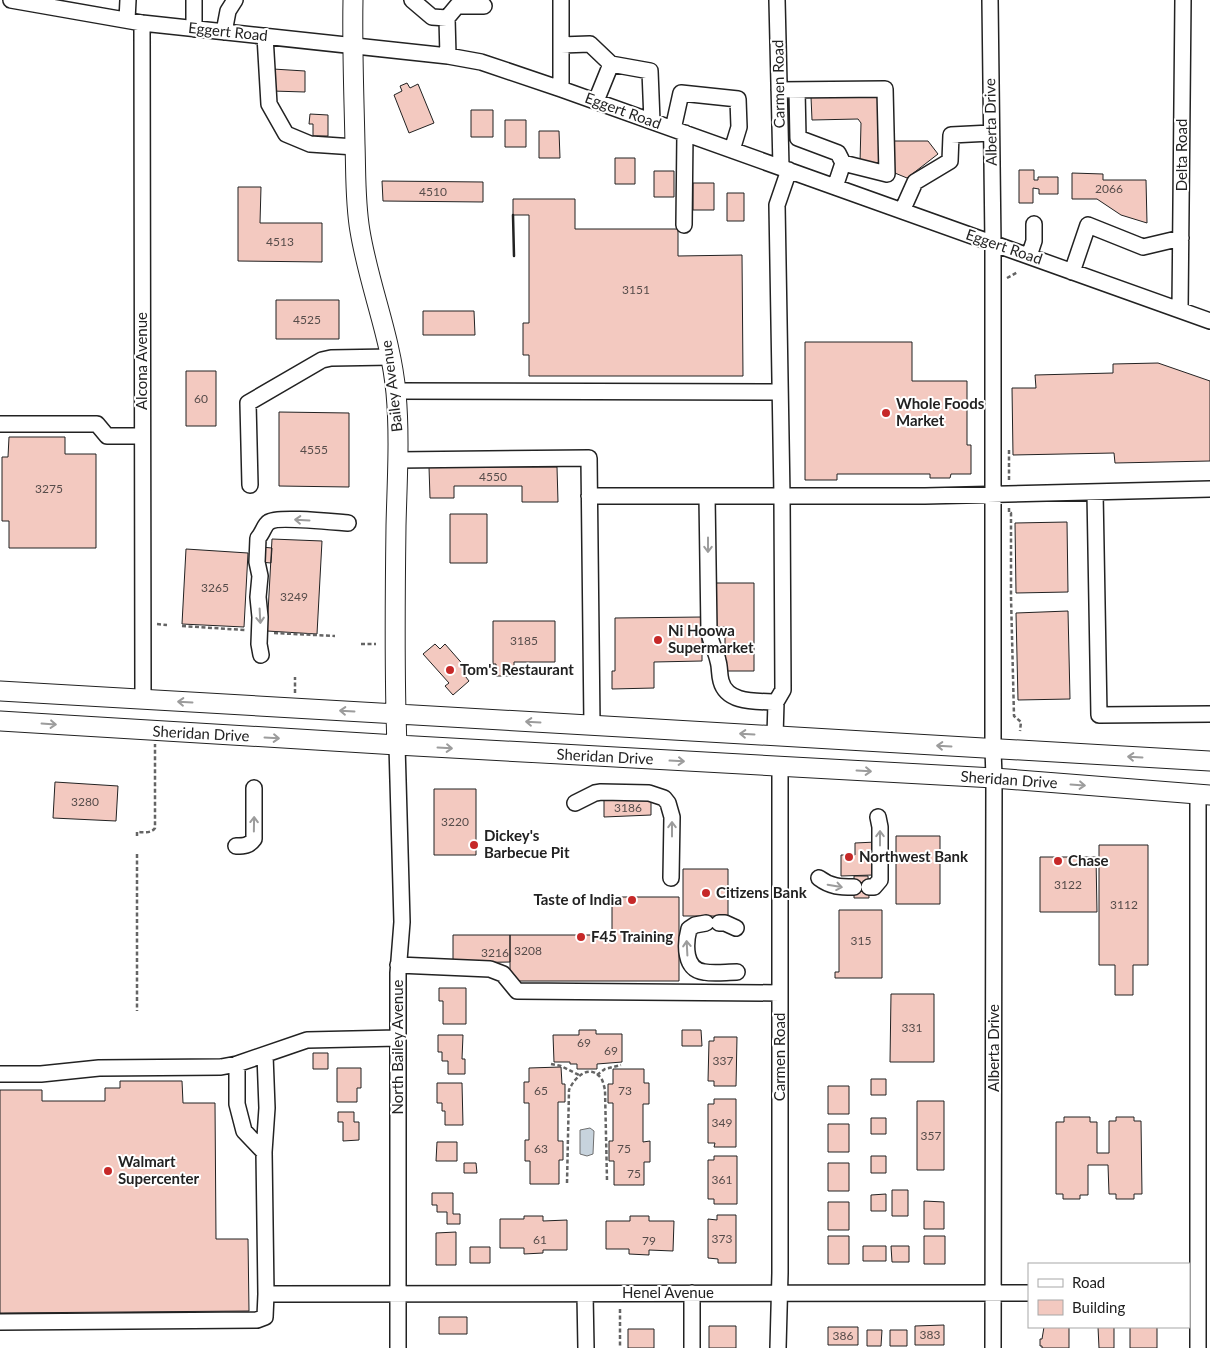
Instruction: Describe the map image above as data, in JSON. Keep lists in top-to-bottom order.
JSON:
{
  "streets": {
    "main road": ["Bailey Avenue", "Sheridan Drive"],
    "street": [
      "Eggert Road",
      "Carmen Road",
      "Alberta Drive",
      "Delta Road",
      "Alcona Avenue",
      "North Bailey Avenue",
      "Henel Avenue"
    ]
  },
  "crossings": [
    ["Eggert Road", "Carmen Road"],
    ["Eggert Road", "Alberta Drive"],
    ["Eggert Road", "Delta Road"],
    ["Eggert Road", "Alcona Avenue"],
    ["Eggert Road", "Bailey Avenue"],
    ["Carmen Road", "Sheridan Drive"],
    ["Carmen Road", "Henel Avenue"],
    ["Alberta Drive", "Sheridan Drive"],
    ["Alberta Drive", "Henel Avenue"],
    ["Alcona Avenue", "Sheridan Drive"],
    ["Bailey Avenue", "Sheridan Drive"],
    ["Bailey Avenue", "North Bailey Avenue"],
    ["Sheridan Drive", "North Bailey Avenue"],
    ["North Bailey Avenue", "Henel Avenue"]
  ],
  "places": [
    "Whole Foods Market",
    "Ni Hoowa Supermarket",
    "Tom's Restaurant",
    "Dickey's Barbecue Pit",
    "Northwest Bank",
    "Chase",
    "Citizens Bank",
    "Taste of India",
    "F45 Training",
    "Walmart Supercenter"
  ],
  "house_numbers": [
    "2066",
    "4510",
    "4513",
    "3151",
    "4525",
    "60",
    "4555",
    "4550",
    "3275",
    "3265",
    "3249",
    "3185",
    "3280",
    "3186",
    "3220",
    "3122",
    "3112",
    "315",
    "3208",
    "3216",
    "331",
    "69",
    "69",
    "337",
    "65",
    "73",
    "349",
    "357",
    "63",
    "75",
    "75",
    "361",
    "373",
    "61",
    "79",
    "383",
    "386"
  ],
  "legend": ["Road", "Building"]
}
